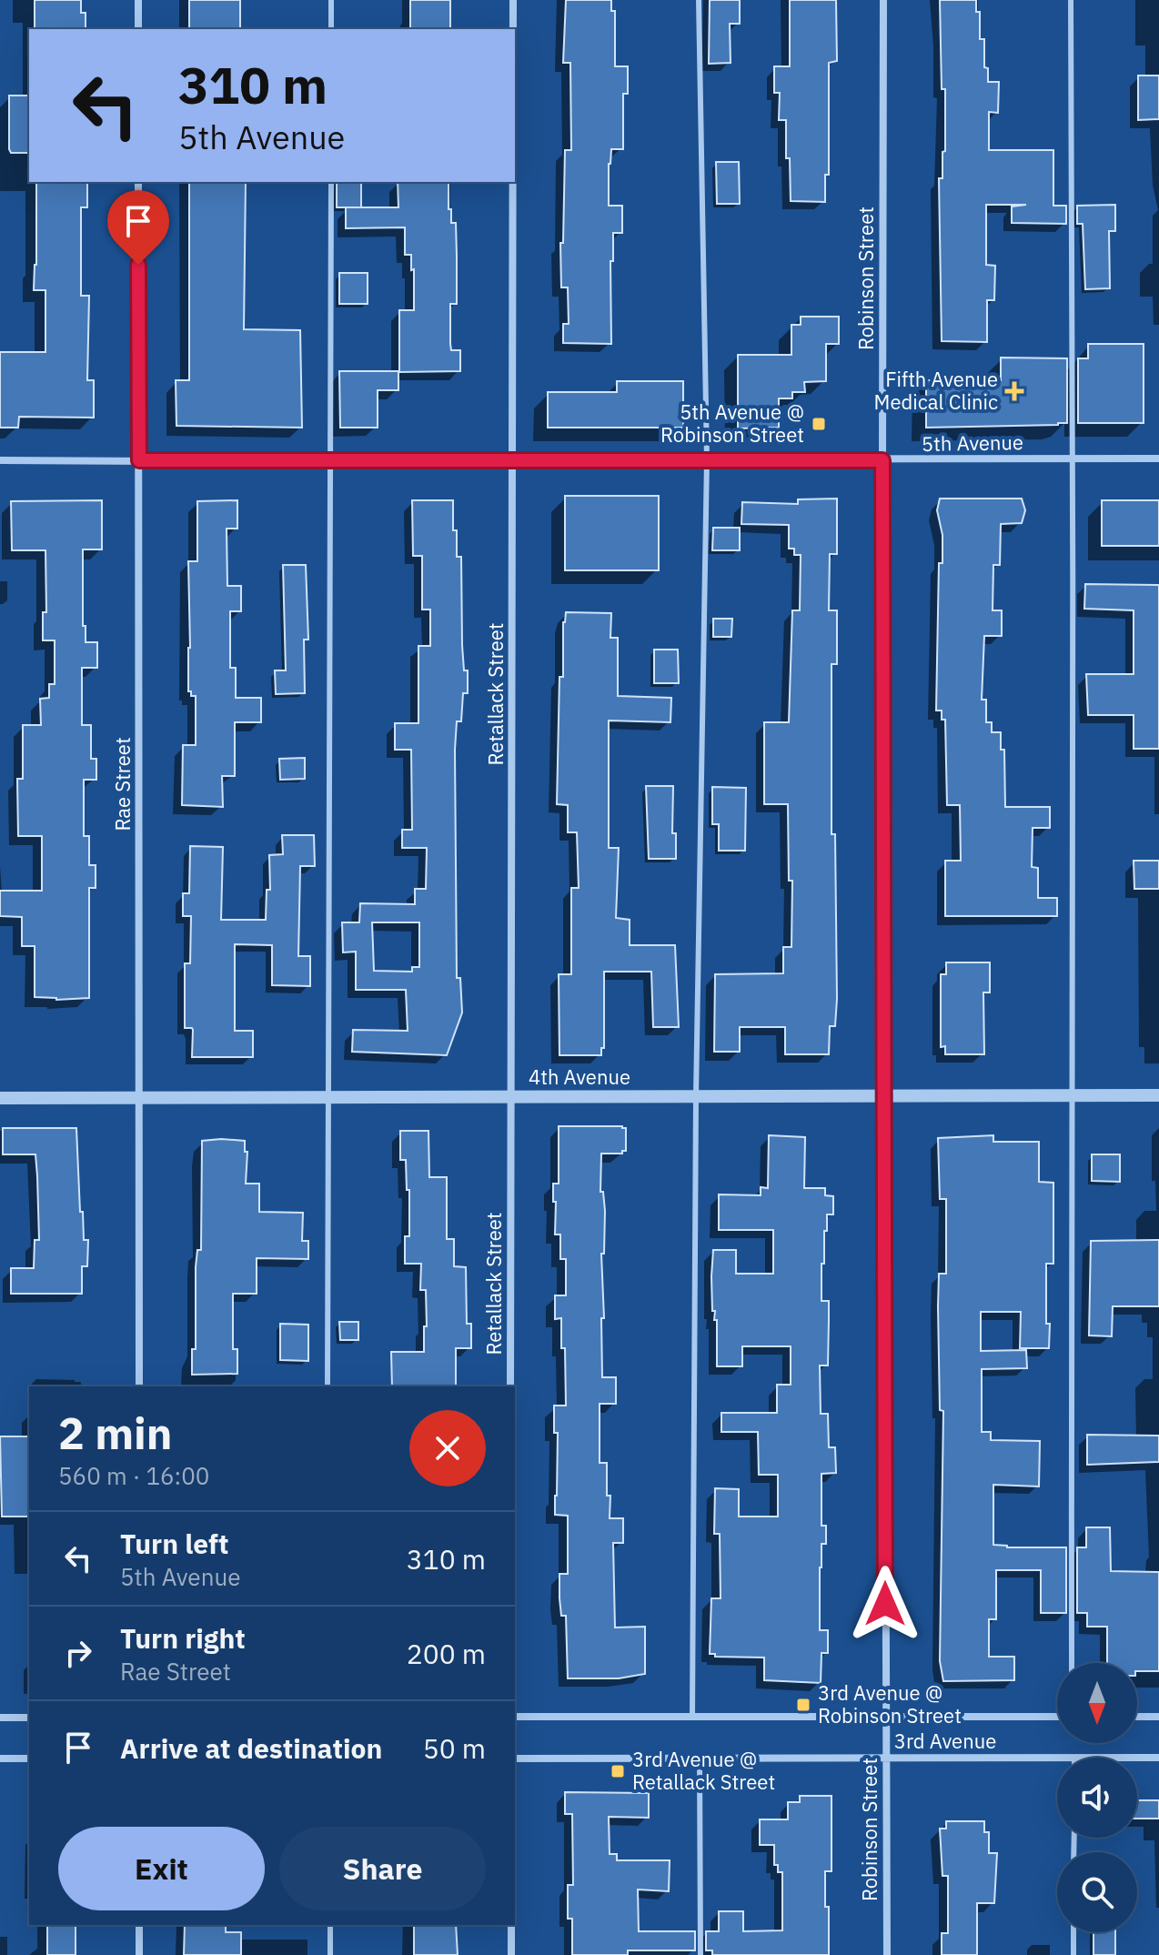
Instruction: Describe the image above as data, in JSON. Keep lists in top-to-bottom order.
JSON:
{
  "streets": {
    "street": [
      "Robinson Street",
      "5th Avenue",
      "Retallack Street",
      "Rae Street",
      "4th Avenue",
      "3rd Avenue"
    ]
  },
  "crossings": [
    ["Robinson Street", "5th Avenue"],
    ["Robinson Street", "4th Avenue"],
    ["Robinson Street", "3rd Avenue"],
    ["5th Avenue", "Retallack Street"],
    ["5th Avenue", "Rae Street"],
    ["Retallack Street", "4th Avenue"],
    ["Rae Street", "4th Avenue"]
  ],
  "places": {
    "health": ["Fifth Avenue Medical Clinic"],
    "transit": ["5th Avenue @ Robinson Street", "3rd Avenue @ Robinson Street", "3rd Avenue @ Retallack Street"]
  },
  "north": "bottom",
  "page": {
    "turn": ["310 m", "5th Avenue"],
    "heading": ["2 min", "560 m · 16:00"],
    "list": [
      {
        "name": "Turn left",
        "note": "5th Avenue",
        "value": "310 m"
      },
      {
        "name": "Turn right",
        "note": "Rae Street",
        "value": "200 m"
      },
      {
        "name": "Arrive at destination",
        "value": "50 m"
      }
    ],
    "buttons": ["Exit", "Share"]
  }
}
